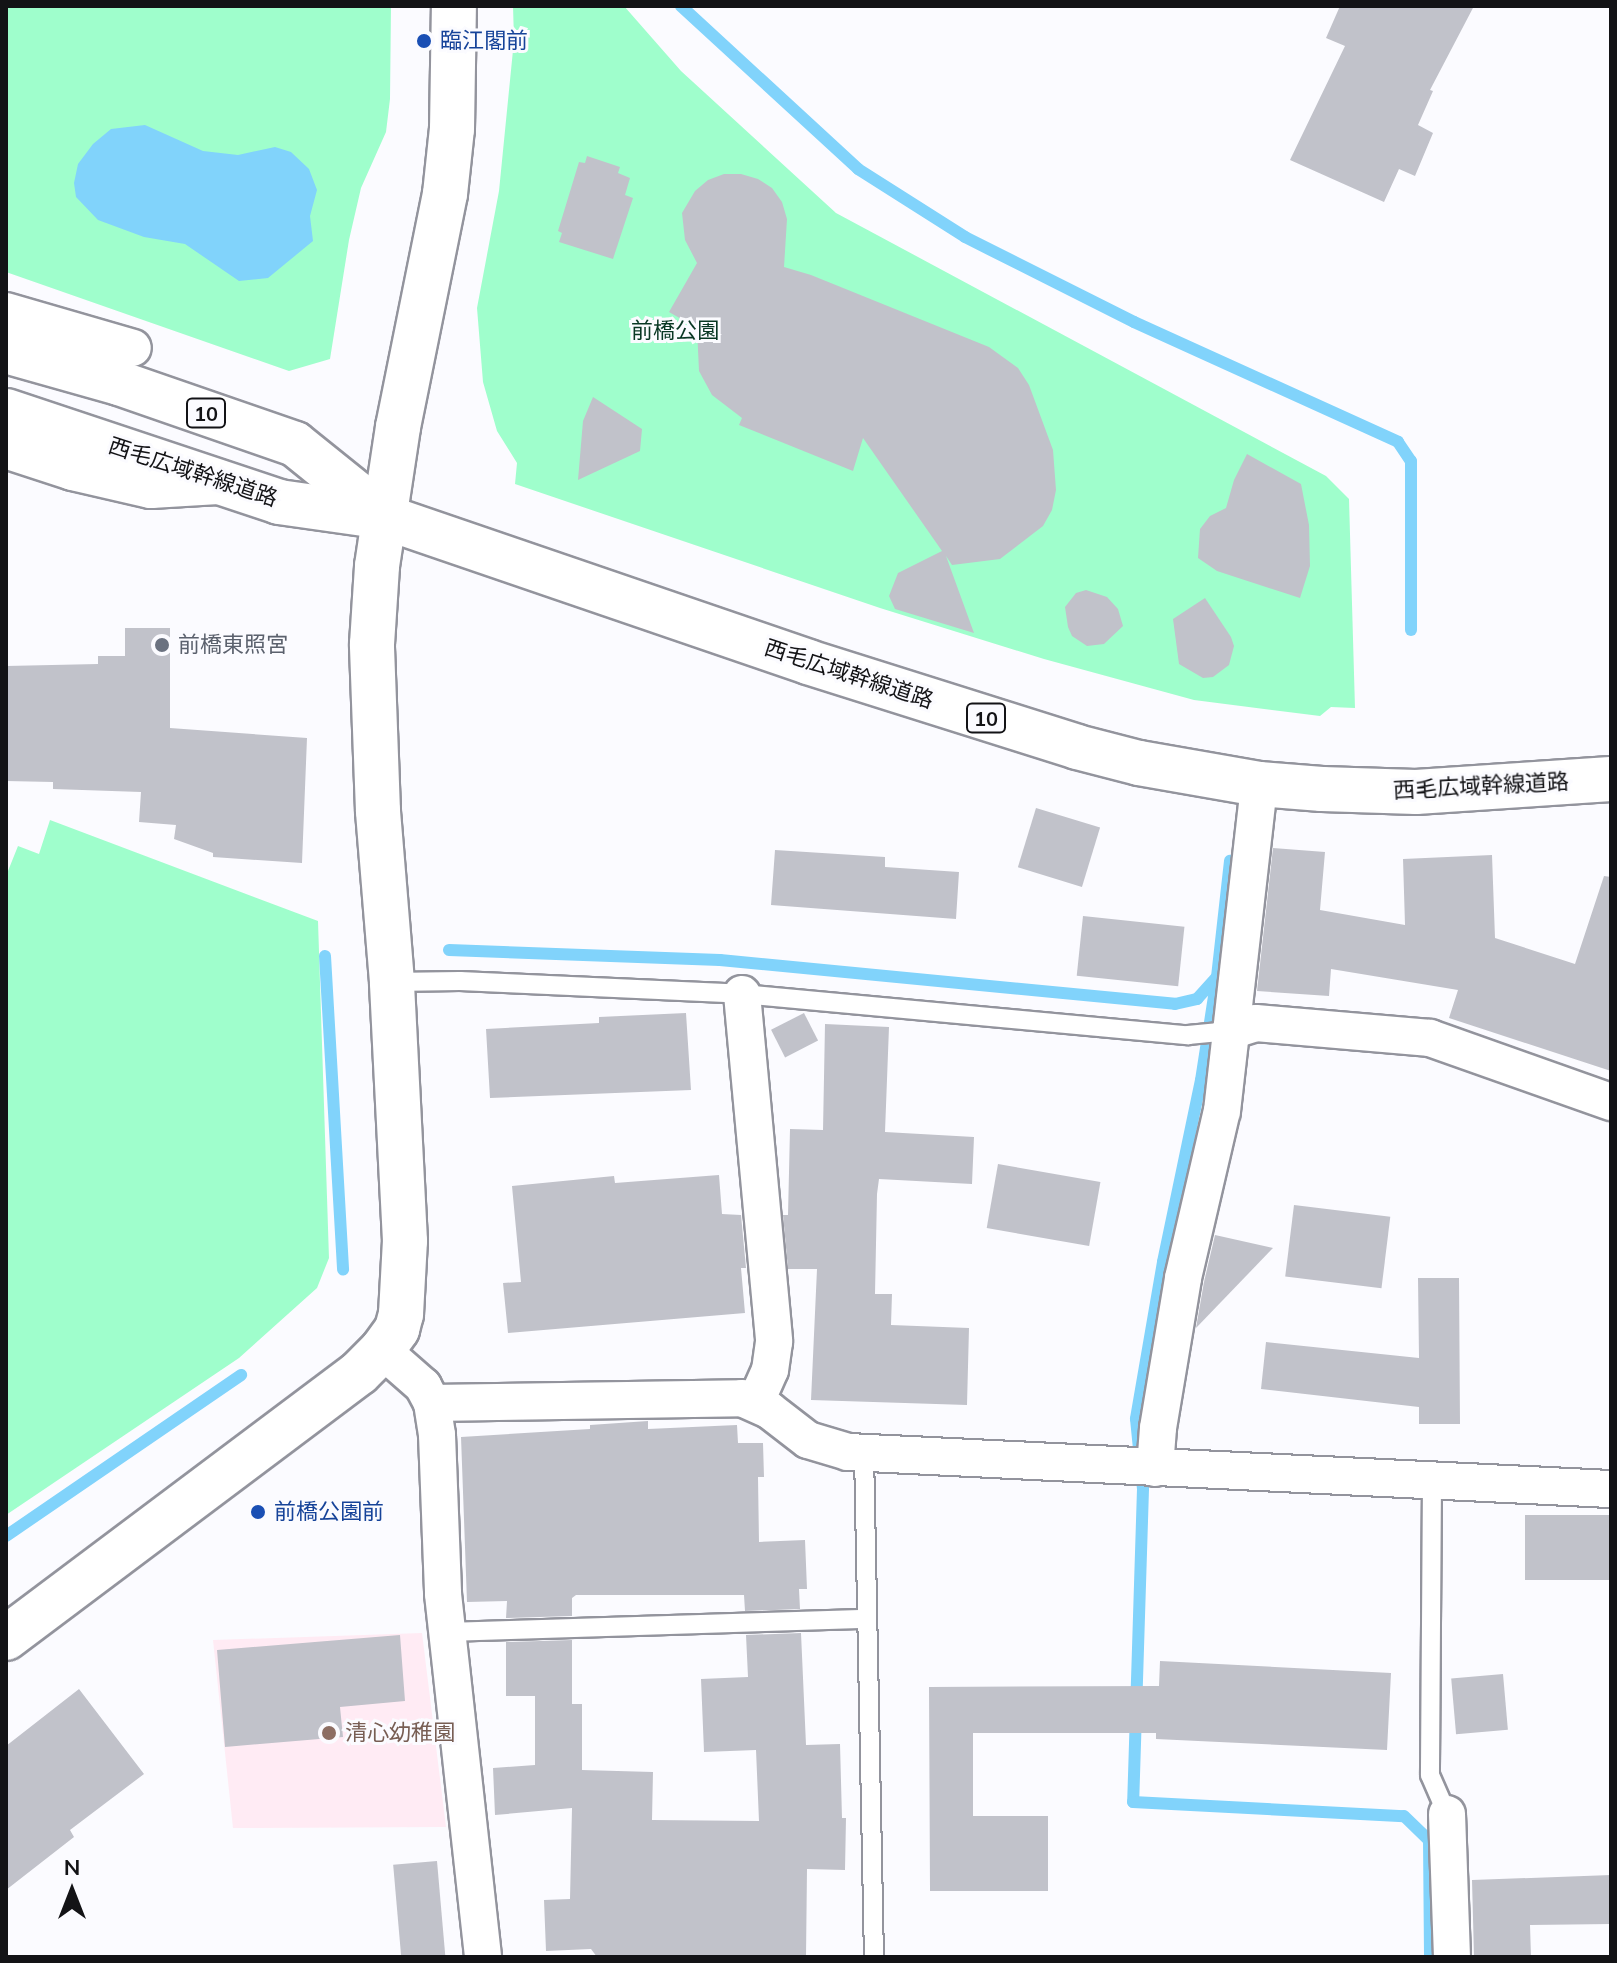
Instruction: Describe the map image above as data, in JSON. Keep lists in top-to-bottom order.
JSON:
{
  "streets": {
    "main road": ["10", "西毛広域幹線道路"]
  },
  "parks": ["前橋公園"],
  "places": [
    "臨江閣前",
    "前橋東照宮",
    "前橋公園前",
    "清心幼稚園"
  ],
  "north": "top"
}
